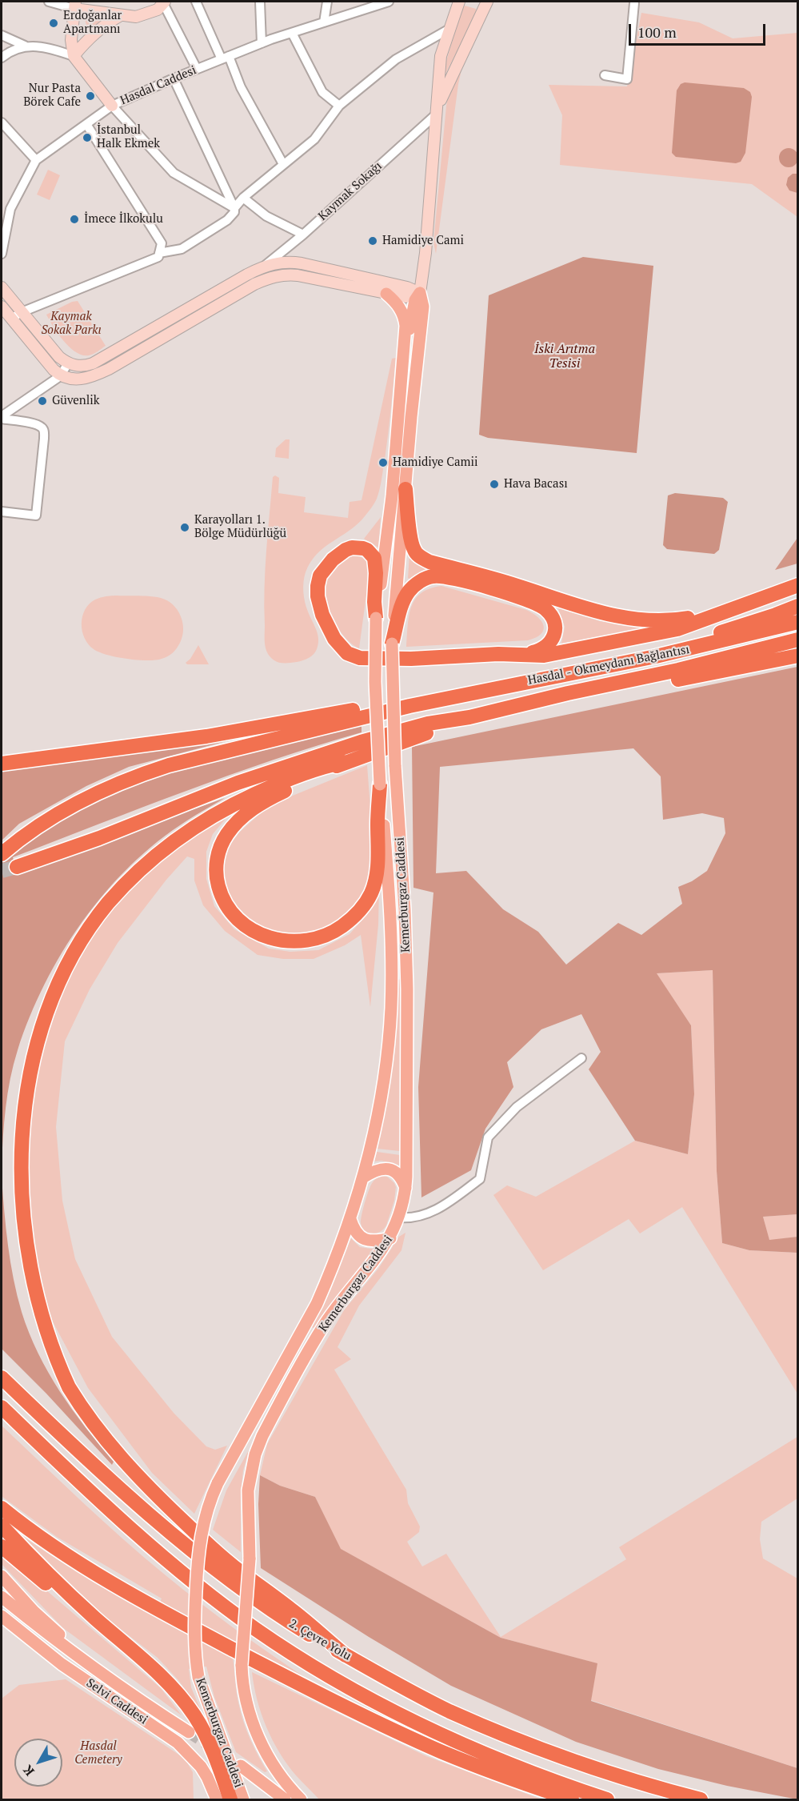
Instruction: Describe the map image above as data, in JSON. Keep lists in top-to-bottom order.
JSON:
{
  "streets": {
    "highway": ["Hasdal - Okmeydanı Bağlantısı", "2. Çevre Yolu"],
    "main road": ["Kemerburgaz Caddesi", "Selvi Caddesi"],
    "street": ["Hasdal Caddesi", "Kaymak Sokağı"]
  },
  "water": ["İski Arıtma Tesisi"],
  "parks": ["Kaymak Sokak Parkı", "Hasdal Cemetery"],
  "places": [
    "Erdoğanlar Apartmanı",
    "Nur Pasta Börek Cafe",
    "İstanbul Halk Ekmek",
    "İmece İlkokulu",
    "Hamidiye Cami",
    "Güvenlik",
    "Hamidiye Camii",
    "Hava Bacası",
    "Karayolları 1. Bölge Müdürlüğü"
  ],
  "scale_bar": "100 m",
  "north": "bottom left"
}
